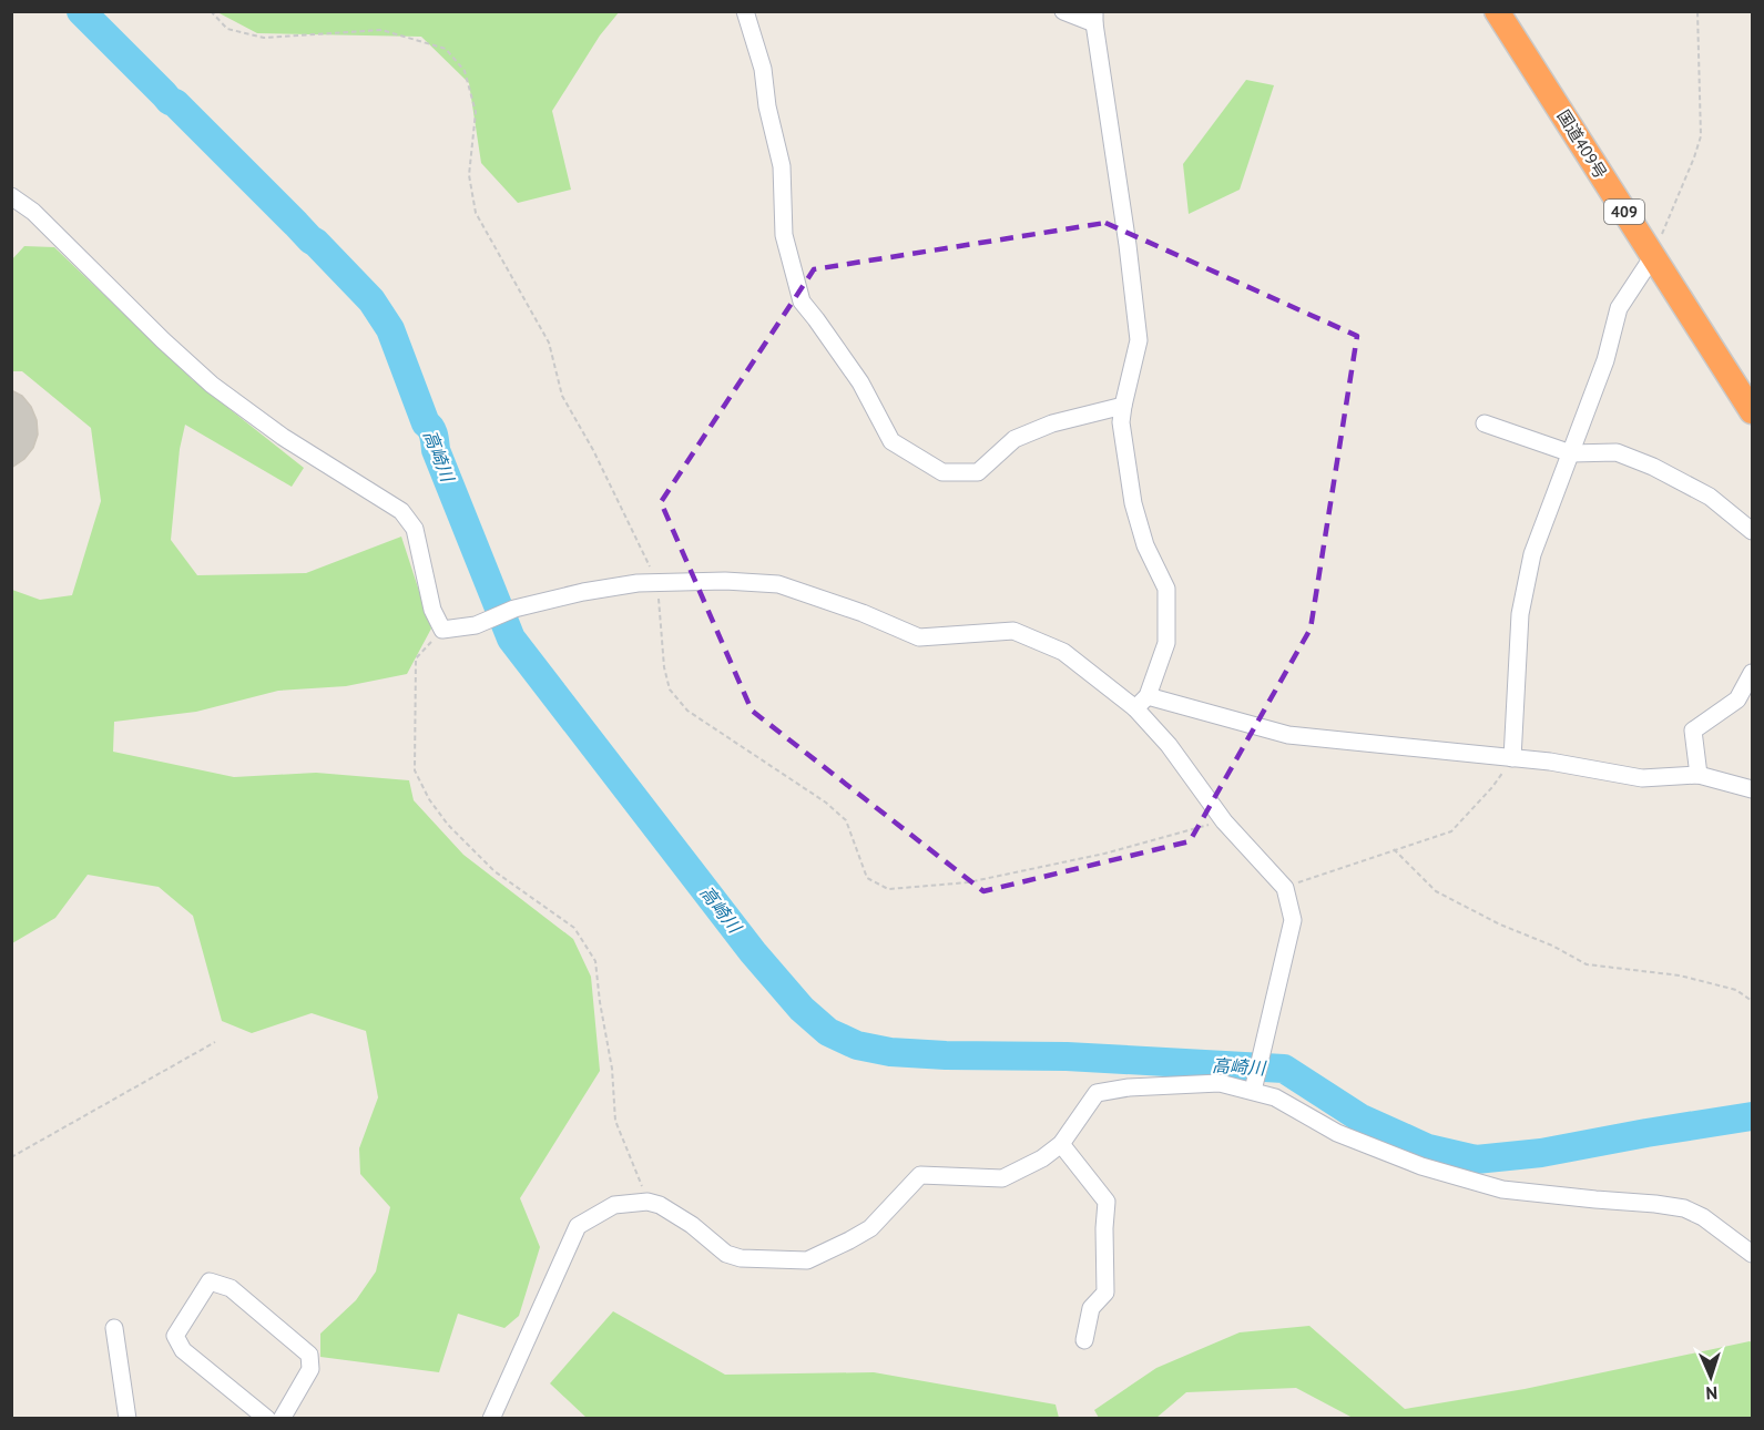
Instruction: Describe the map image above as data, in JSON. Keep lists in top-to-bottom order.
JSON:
{
  "streets": {
    "highway": ["国道409号", "409"]
  },
  "water": ["高崎川"],
  "north": "bottom"
}
